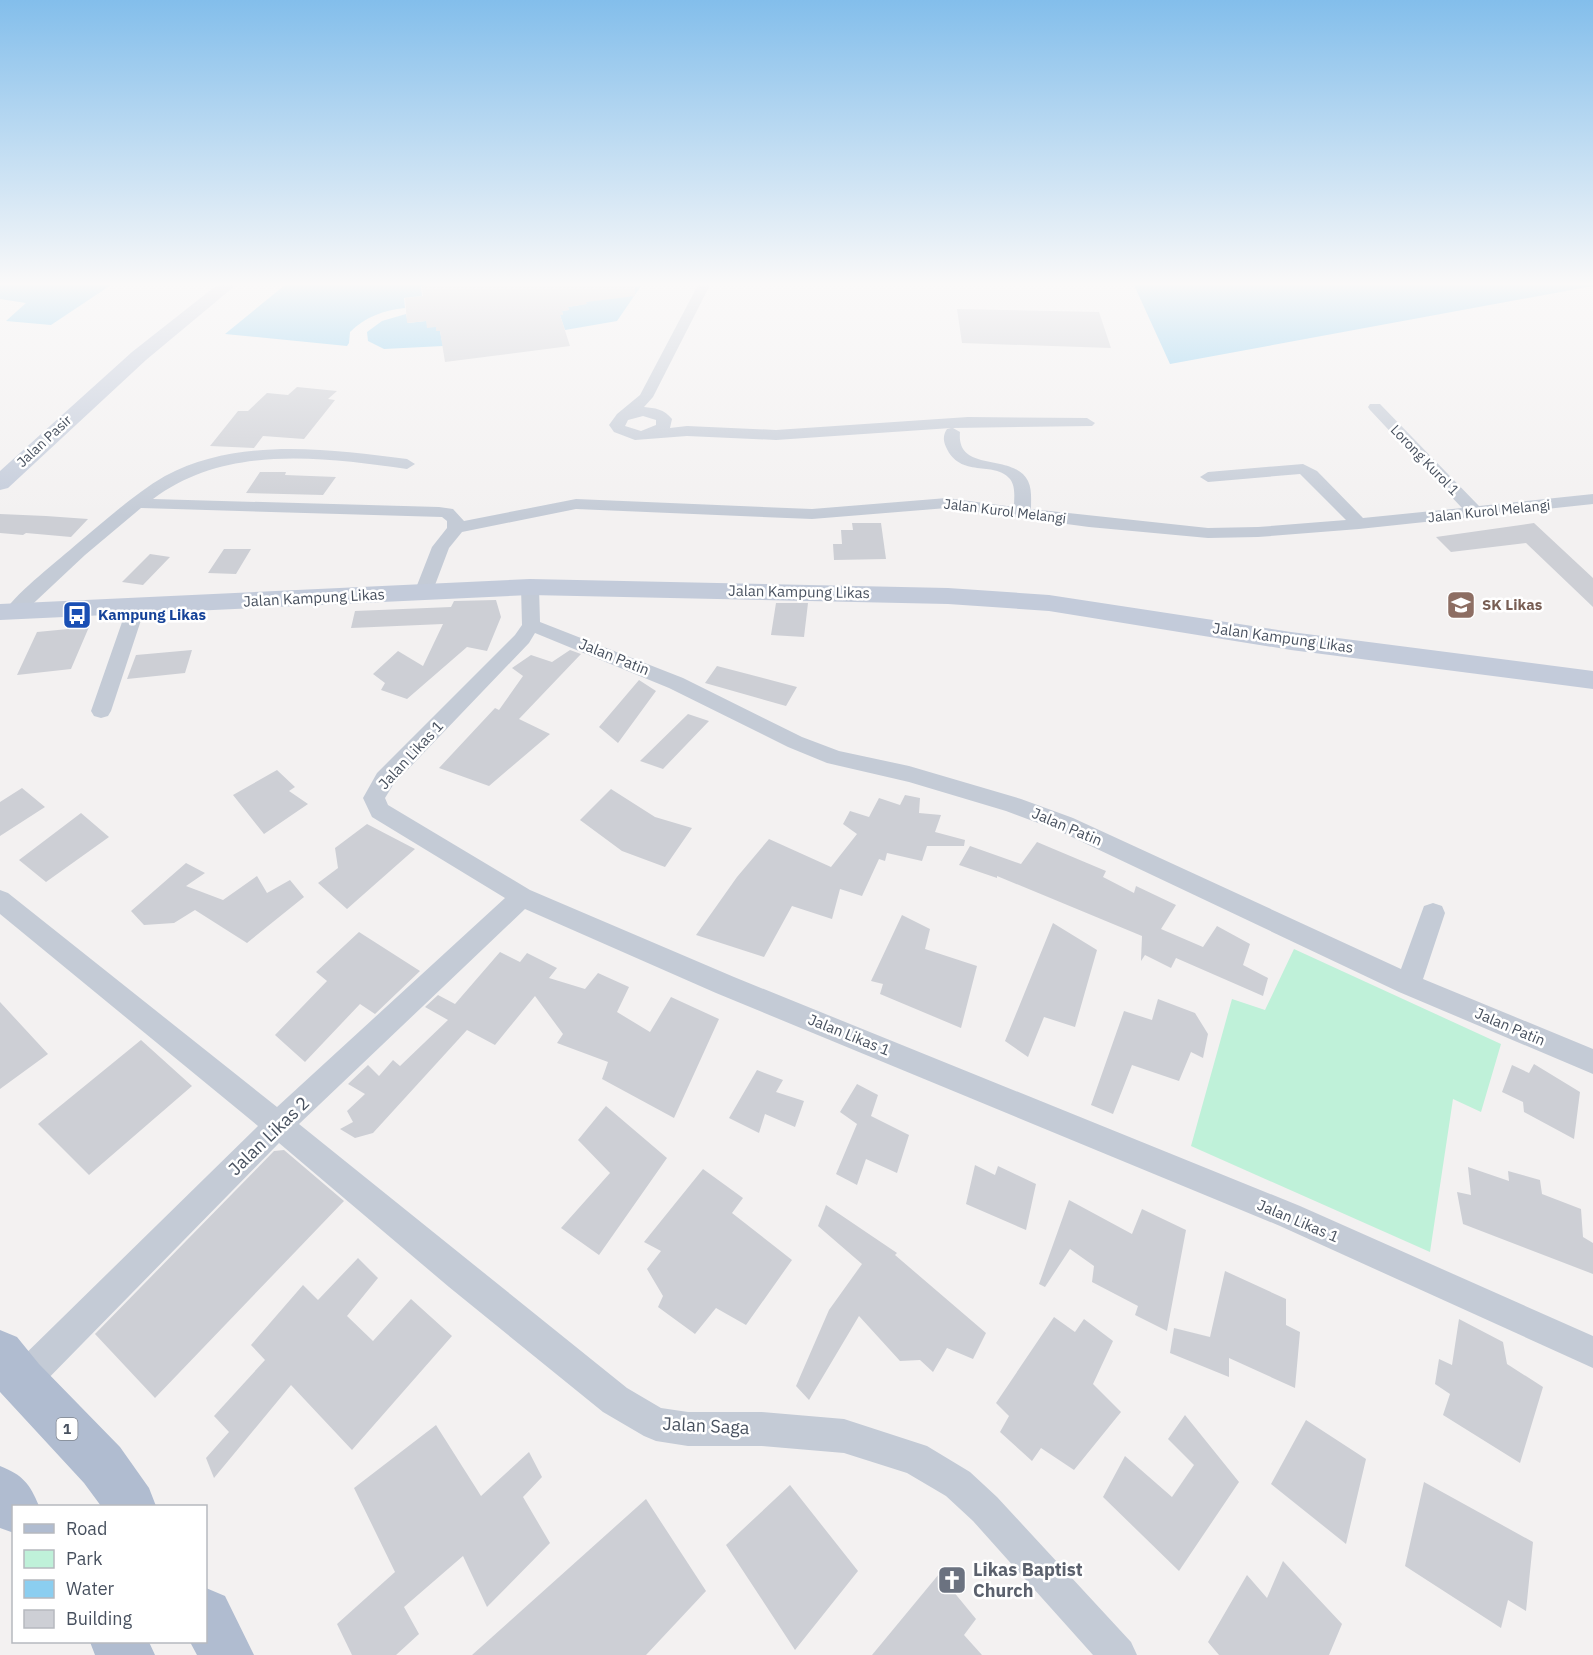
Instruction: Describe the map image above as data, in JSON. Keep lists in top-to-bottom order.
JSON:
{
  "streets": {
    "main road": ["Jalan Pasir", "Jalan Kampung Likas", "1"],
    "street": [
      "Lorong Kurol 1",
      "Jalan Kurol Melangi",
      "Jalan Patin",
      "Jalan Likas 1",
      "Jalan Likas 2",
      "Jalan Saga"
    ]
  },
  "crossings": [
    ["Lorong Kurol 1", "Jalan Kurol Melangi"],
    ["Jalan Patin", "Jalan Likas 1"],
    ["Jalan Likas 1", "Jalan Likas 2"],
    ["Jalan Likas 2", "Jalan Saga"],
    ["Jalan Likas 2", "1"]
  ],
  "places": {
    "school or university": ["SK Likas"],
    "bus stop": ["Kampung Likas"],
    "church": ["Likas Baptist Church"]
  },
  "legend": [
    "Road",
    "Park",
    "Water",
    "Building"
  ]
}
